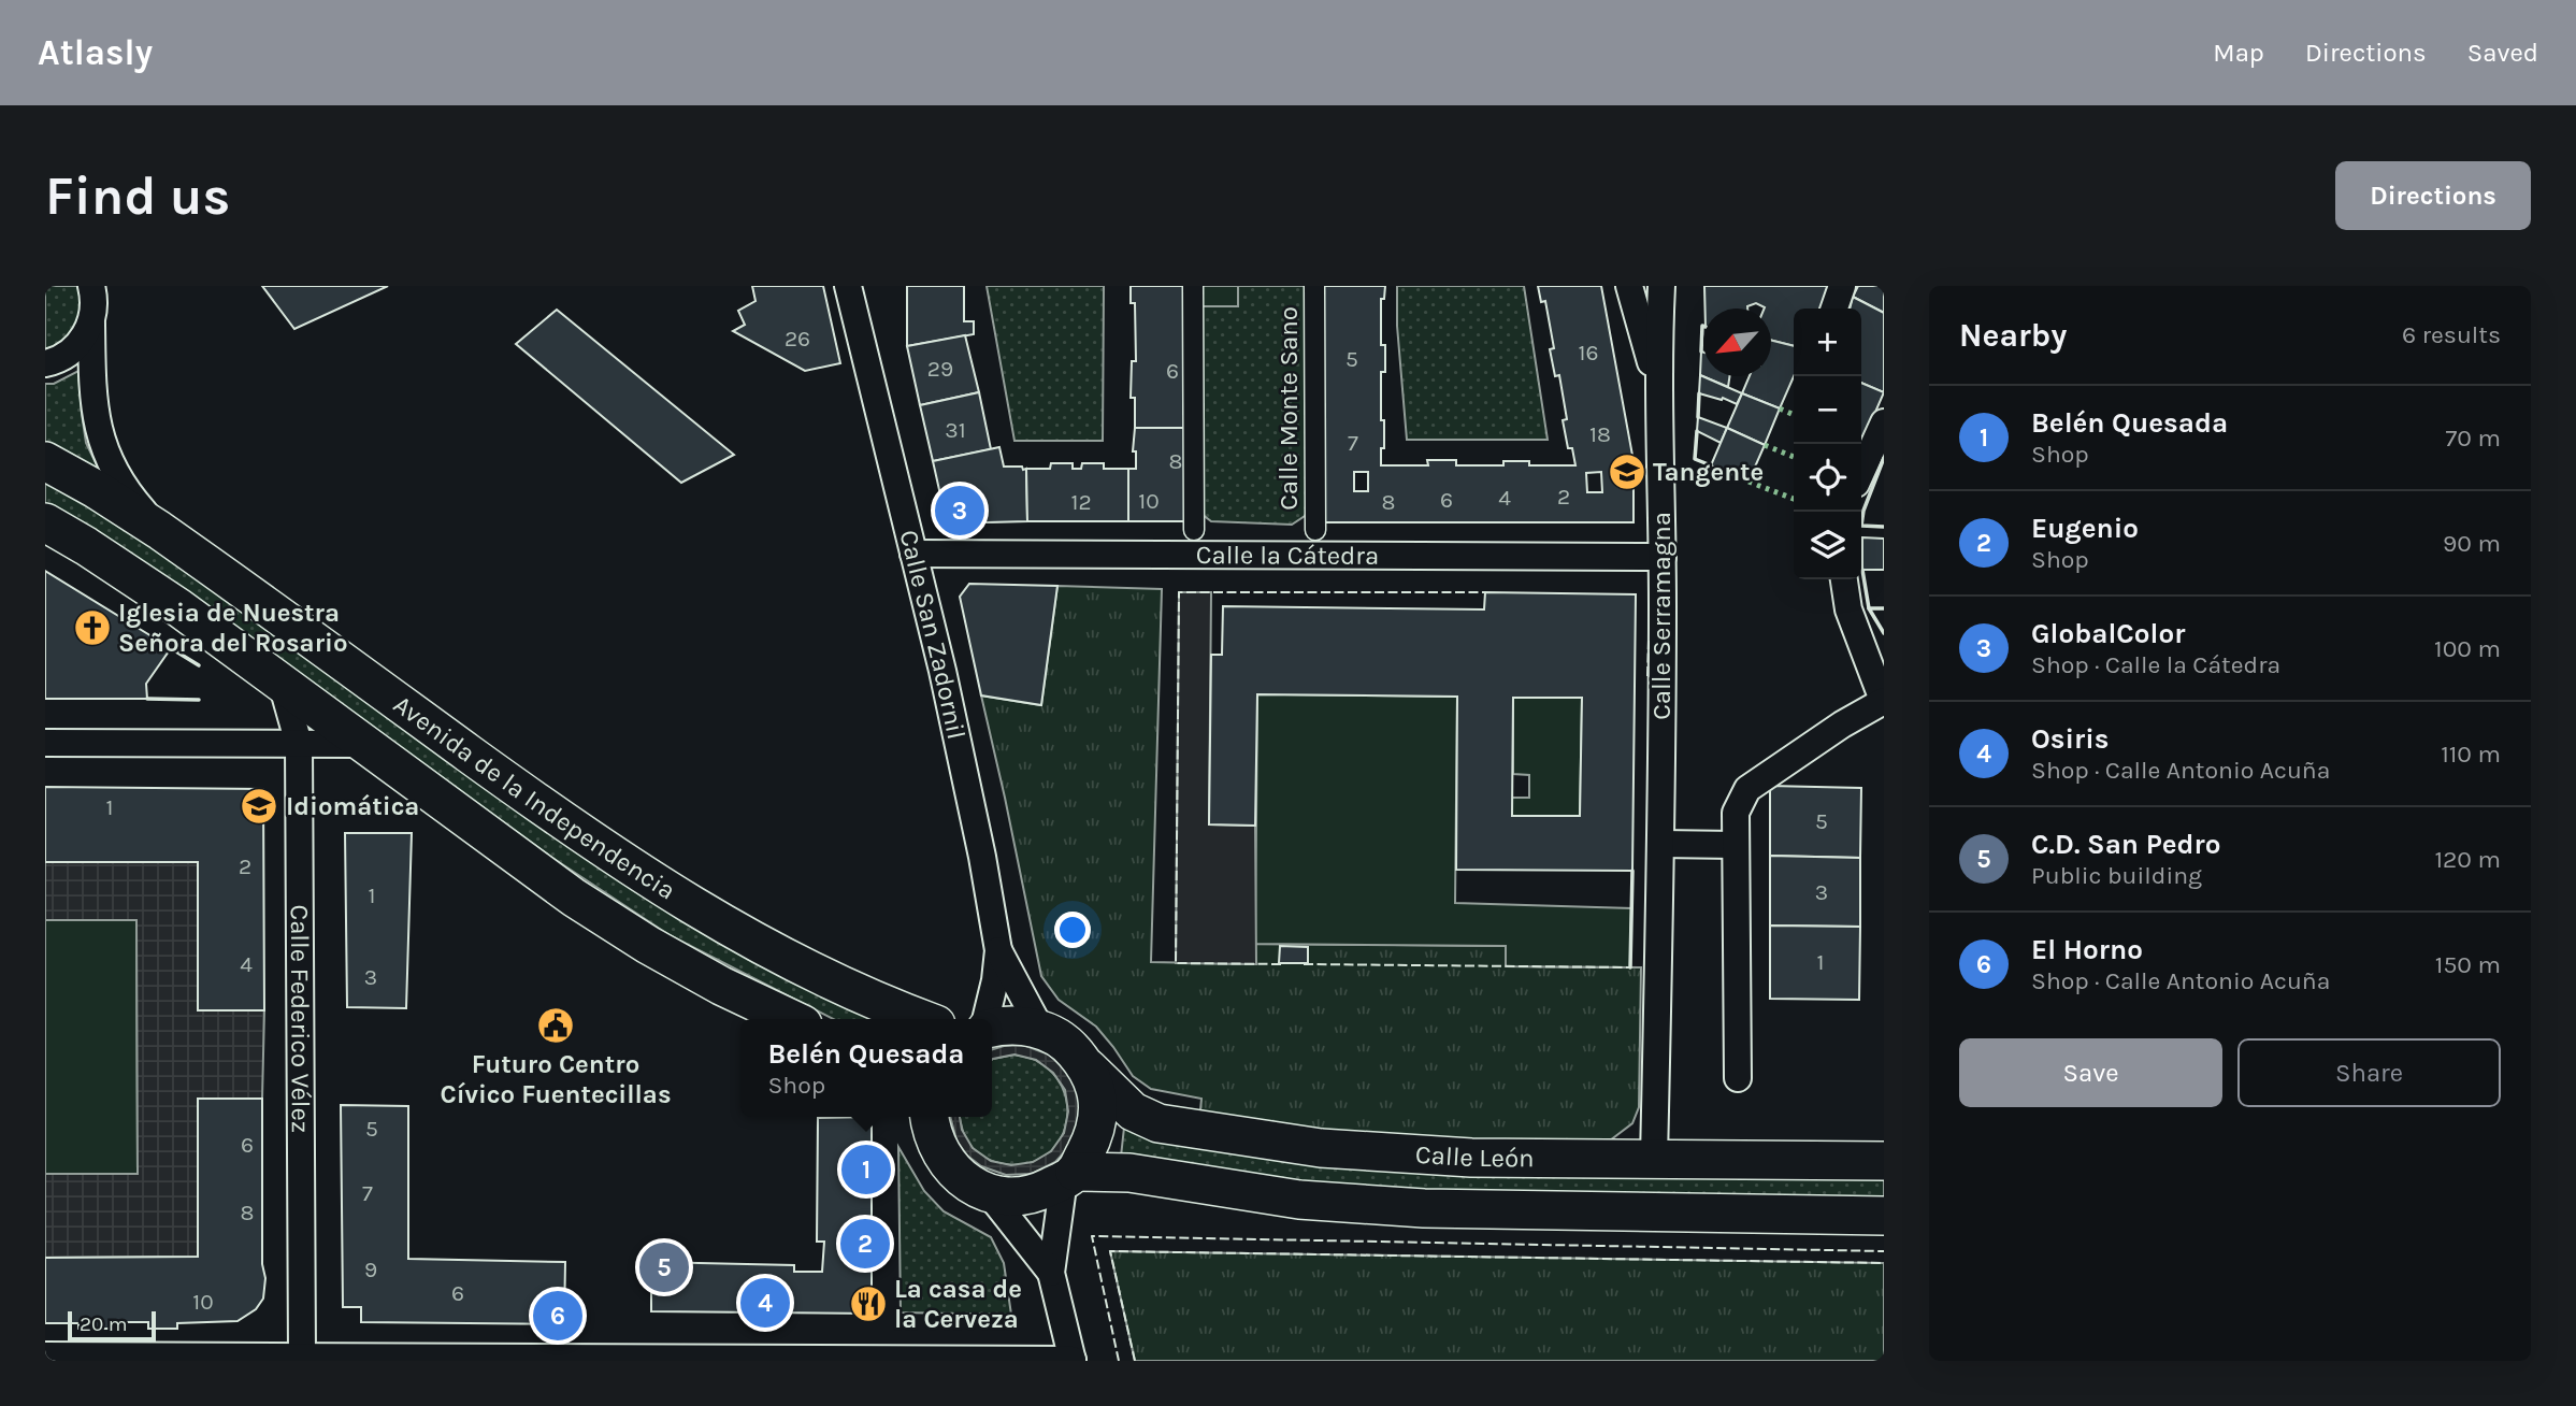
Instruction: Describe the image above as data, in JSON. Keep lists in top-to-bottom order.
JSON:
{
  "streets": {
    "main road": ["Avenida de la Independencia", "Calle León"],
    "street": [
      "Calle Monte Sano",
      "Calle la Cátedra",
      "Calle Serramagna",
      "Calle San Zadornil",
      "Calle Federico Vélez"
    ]
  },
  "crossings": [
    ["Calle la Cátedra", "Calle Serramagna"],
    ["Calle la Cátedra", "Calle San Zadornil"],
    ["Calle Serramagna", "Calle León"],
    ["Calle San Zadornil", "Calle León"],
    ["Avenida de la Independencia", "Calle Federico Vélez"]
  ],
  "places": {
    "school or university": ["Tangente", "Idiomática"],
    "church": ["Iglesia de Nuestra Señora del Rosario"],
    "public building": ["Futuro Centro Cívico Fuentecillas"],
    "restaurant": ["La casa de la Cerveza"]
  },
  "house_numbers": [
    "26",
    "16",
    "5",
    "29",
    "6",
    "31",
    "18",
    "7",
    "8",
    "2",
    "4",
    "6",
    "10",
    "12",
    "8",
    "1",
    "5",
    "2",
    "3",
    "1",
    "1",
    "4",
    "3",
    "5",
    "6",
    "7",
    "8",
    "9",
    "6",
    "10"
  ],
  "scale_bar": "20 m",
  "north": "bottom left",
  "page": {
    "header": "Atlasly",
    "nav": ["Map", "Directions", "Saved"],
    "buttons": [
      "Directions",
      ["Save", "Share"]
    ],
    "title": "Find us",
    "heading": ["Nearby", "6 results"],
    "map_buttons": ["+", "−"],
    "list": [
      {
        "mark": "1",
        "name": "Belén Quesada",
        "note": "Shop",
        "value": "70 m"
      },
      {
        "mark": "2",
        "name": "Eugenio",
        "note": "Shop",
        "value": "90 m"
      },
      {
        "mark": "3",
        "name": "GlobalColor",
        "note": "Shop · Calle la Cátedra",
        "value": "100 m"
      },
      {
        "mark": "4",
        "name": "Osiris",
        "note": "Shop · Calle Antonio Acuña",
        "value": "110 m"
      },
      {
        "mark": "5",
        "name": "C.D. San Pedro",
        "note": "Public building",
        "value": "120 m"
      },
      {
        "mark": "6",
        "name": "El Horno",
        "note": "Shop · Calle Antonio Acuña",
        "value": "150 m"
      }
    ],
    "pins": [
      "3",
      "1",
      "2",
      "5",
      "4",
      "6"
    ],
    "popup": ["Belén Quesada", "Shop"],
    "scale": "20 m"
  }
}
